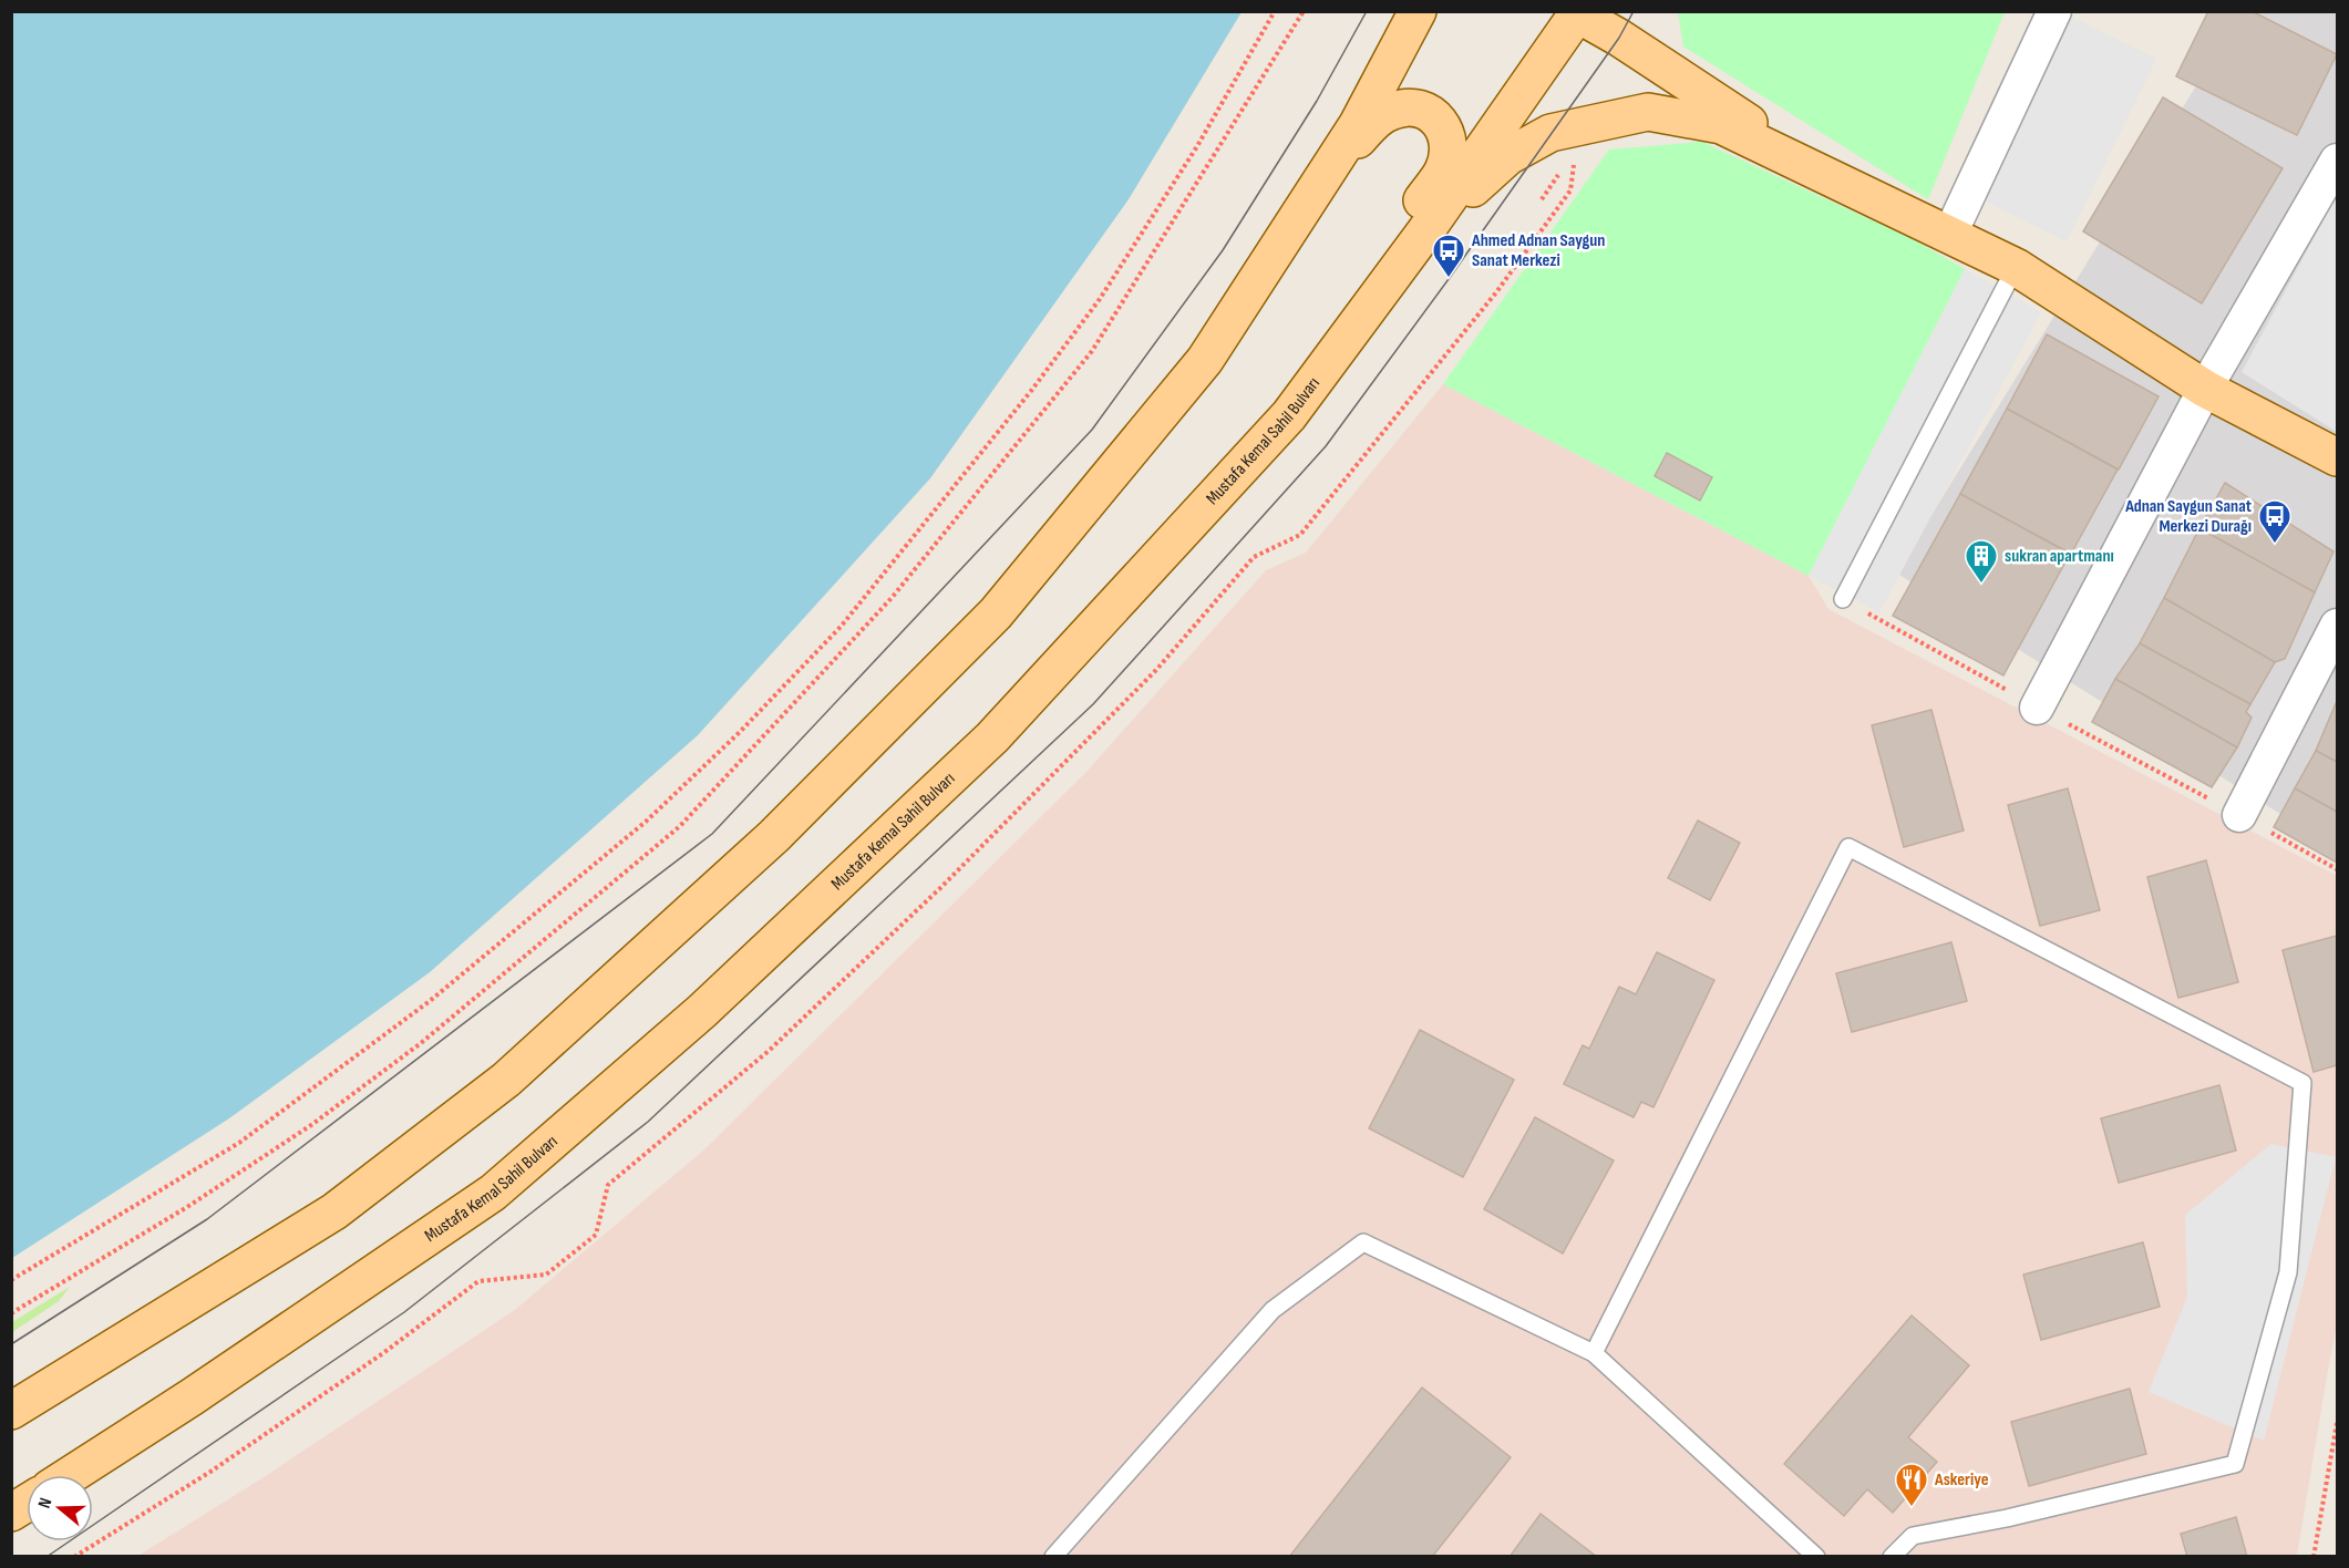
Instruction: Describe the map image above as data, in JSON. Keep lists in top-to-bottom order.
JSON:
{
  "streets": {
    "main road": ["Mustafa Kemal Sahil Bulvarı"]
  },
  "places": {
    "bus stop": ["Ahmed Adnan Saygun Sanat Merkezi", "Adnan Saygun Sanat Merkezi Durağı"],
    "building": ["sukran apartmanı"],
    "restaurant": ["Askeriye"]
  },
  "north": "left"
}
